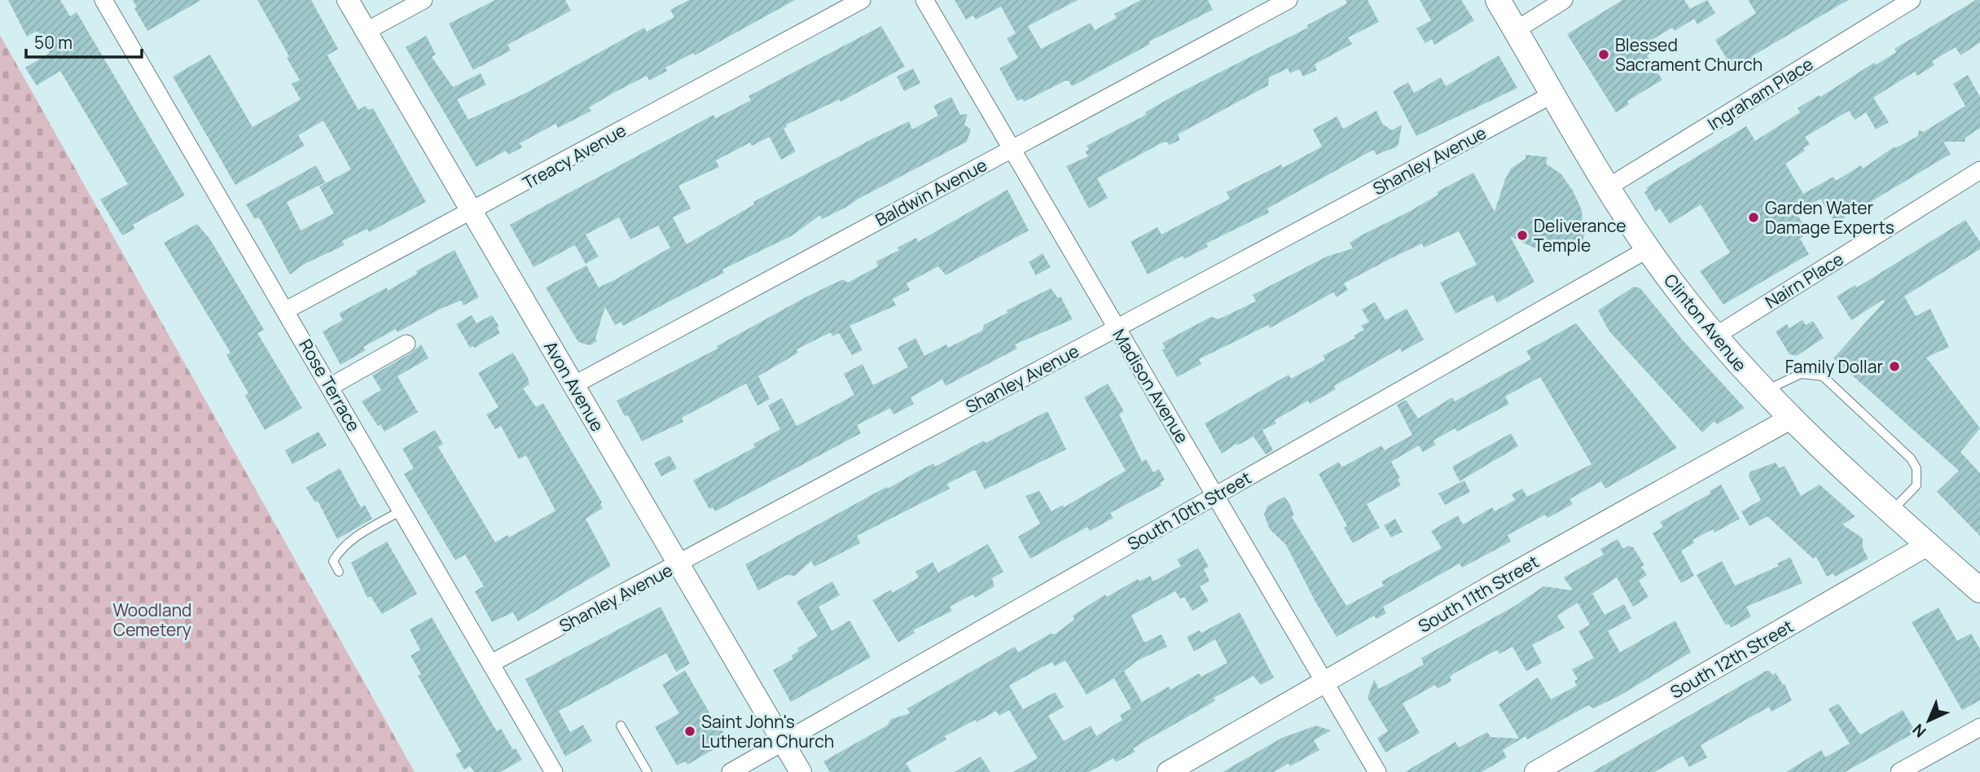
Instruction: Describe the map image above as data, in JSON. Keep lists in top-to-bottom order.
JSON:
{
  "streets": {
    "main road": ["Clinton Avenue"],
    "street": [
      "Ingraham Place",
      "Treacy Avenue",
      "Shanley Avenue",
      "Baldwin Avenue",
      "Nairn Place",
      "Rose Terrace",
      "Avon Avenue",
      "Madison Avenue",
      "South 10th Street",
      "South 11th Street",
      "South 12th Street"
    ]
  },
  "crossings": [
    ["Ingraham Place", "Clinton Avenue"],
    ["Treacy Avenue", "Rose Terrace"],
    ["Treacy Avenue", "Avon Avenue"],
    ["Shanley Avenue", "Clinton Avenue"],
    ["Shanley Avenue", "Rose Terrace"],
    ["Shanley Avenue", "Avon Avenue"],
    ["Shanley Avenue", "Madison Avenue"],
    ["Baldwin Avenue", "Avon Avenue"],
    ["Baldwin Avenue", "Madison Avenue"],
    ["Nairn Place", "Clinton Avenue"],
    ["Clinton Avenue", "South 10th Street"],
    ["Clinton Avenue", "South 11th Street"],
    ["Clinton Avenue", "South 12th Street"],
    ["Avon Avenue", "South 10th Street"],
    ["Madison Avenue", "South 10th Street"],
    ["Madison Avenue", "South 11th Street"]
  ],
  "parks": ["Woodland Cemetery"],
  "places": [
    "Blessed Sacrament Church",
    "Garden Water Damage Experts",
    "Deliverance Temple",
    "Family Dollar",
    "Saint John's Lutheran Church"
  ],
  "scale_bar": "50 m",
  "north": "bottom left"
}
